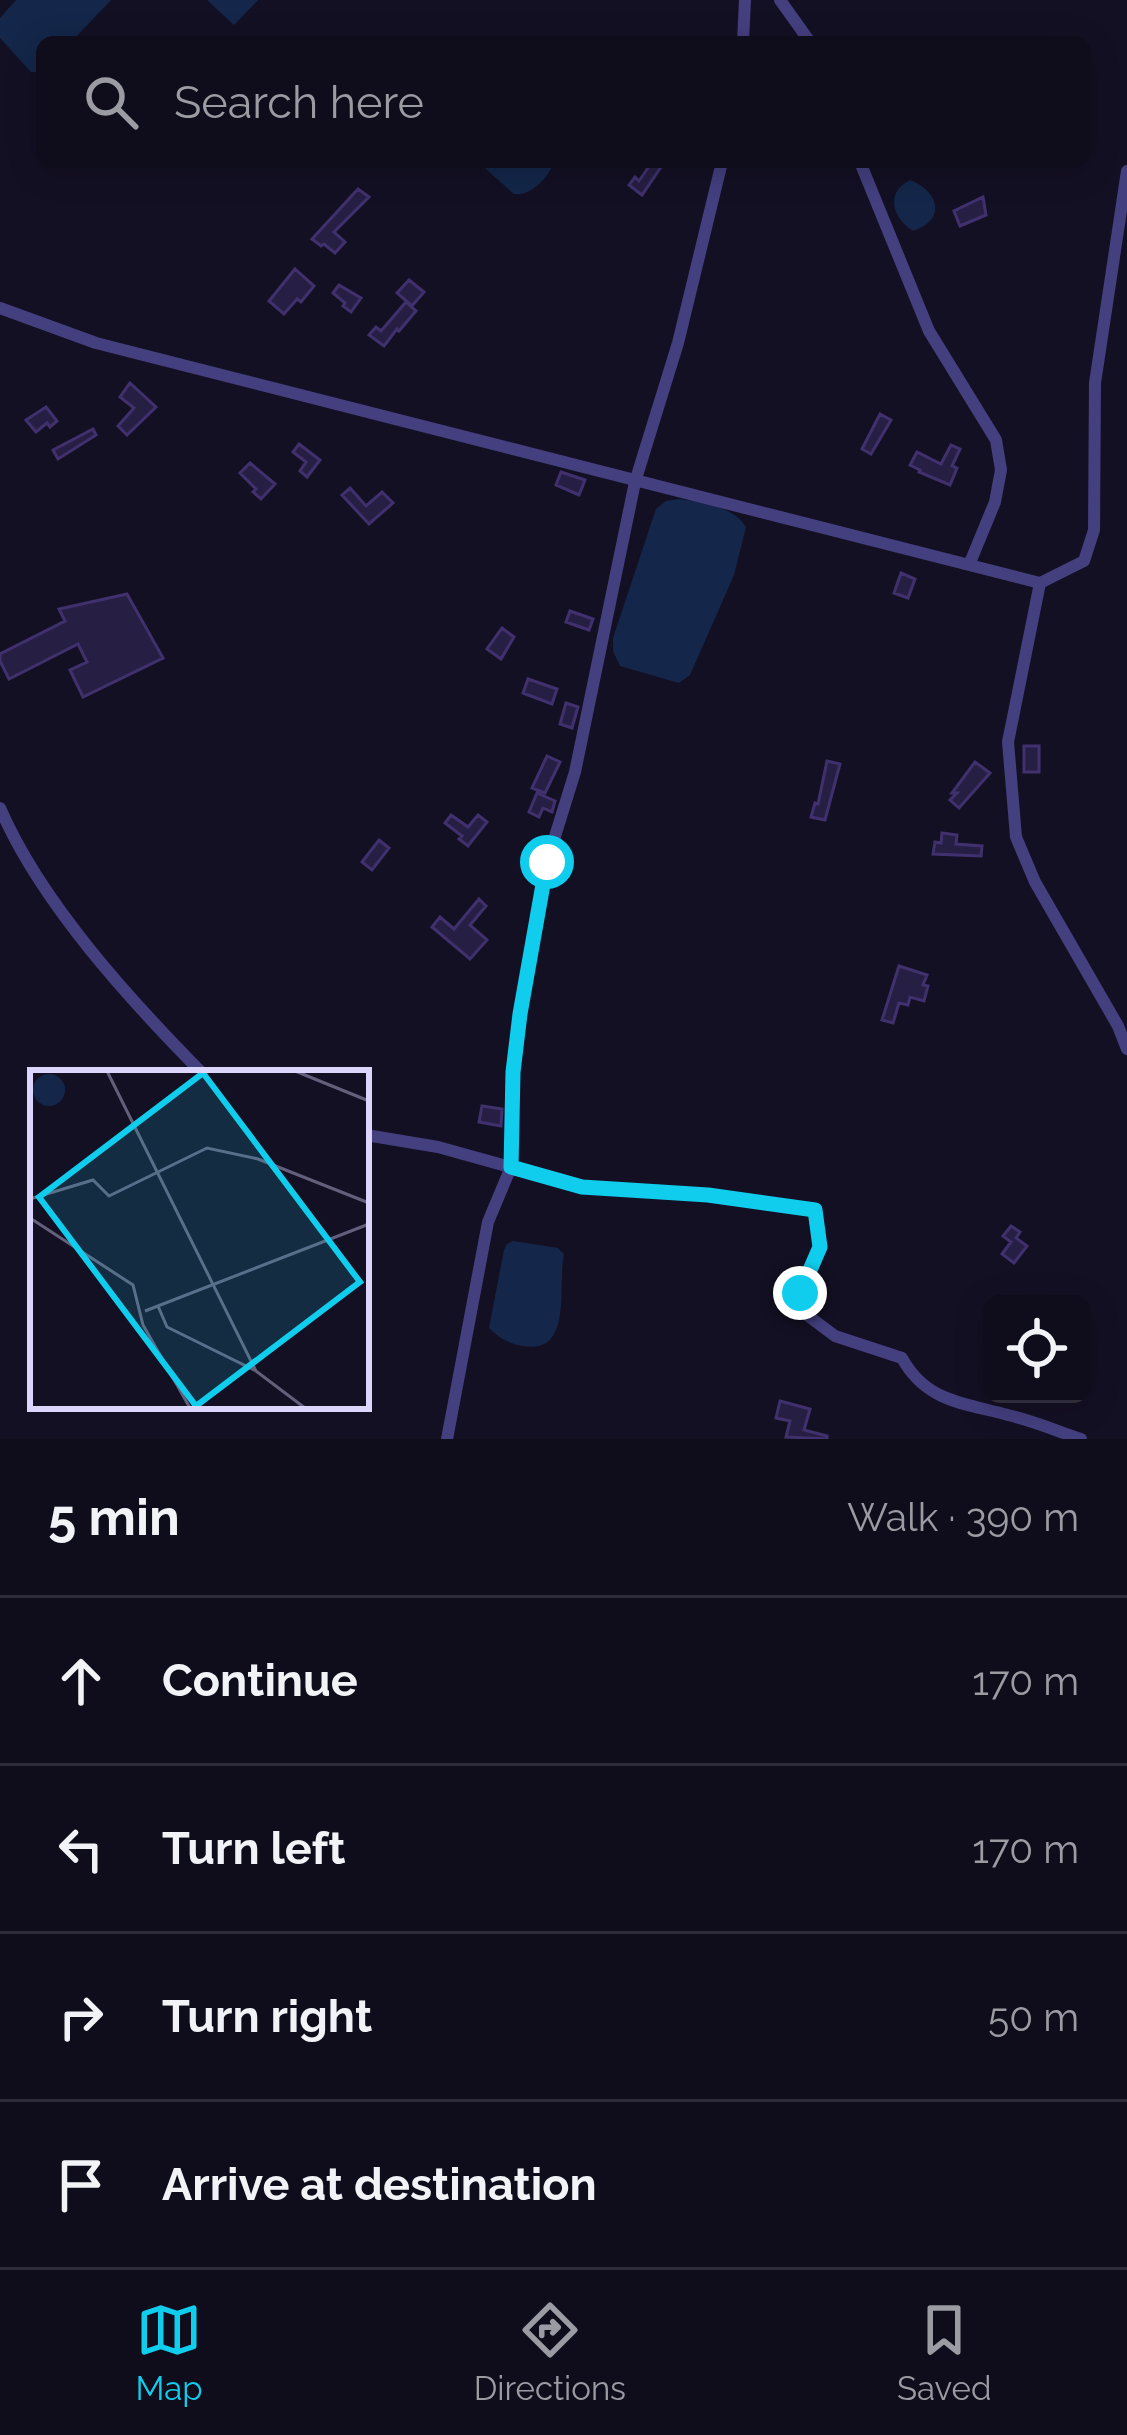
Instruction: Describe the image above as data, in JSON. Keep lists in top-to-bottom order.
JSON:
{
  "page": {
    "search": "Search here",
    "heading": ["5 min", "Walk · 390 m"],
    "list": [
      ["Continue", "170 m"],
      ["Turn left", "170 m"],
      ["Turn right", "50 m"],
      "Arrive at destination"
    ],
    "nav": ["Map", "Directions", "Saved"]
  }
}
